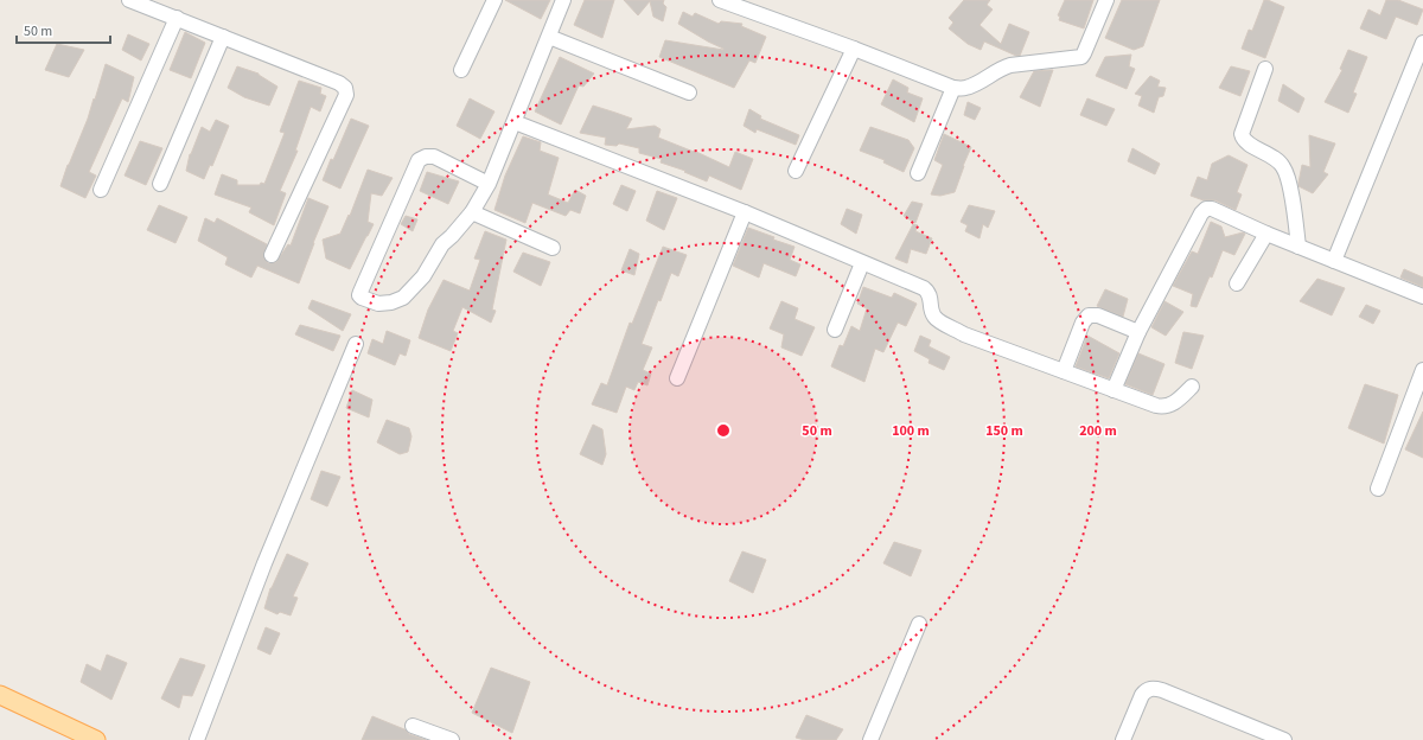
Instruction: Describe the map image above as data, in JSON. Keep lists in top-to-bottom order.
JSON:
{
  "scale_bar": "50 m",
  "rings": [
    "50 m",
    "100 m",
    "150 m",
    "200 m"
  ]
}
